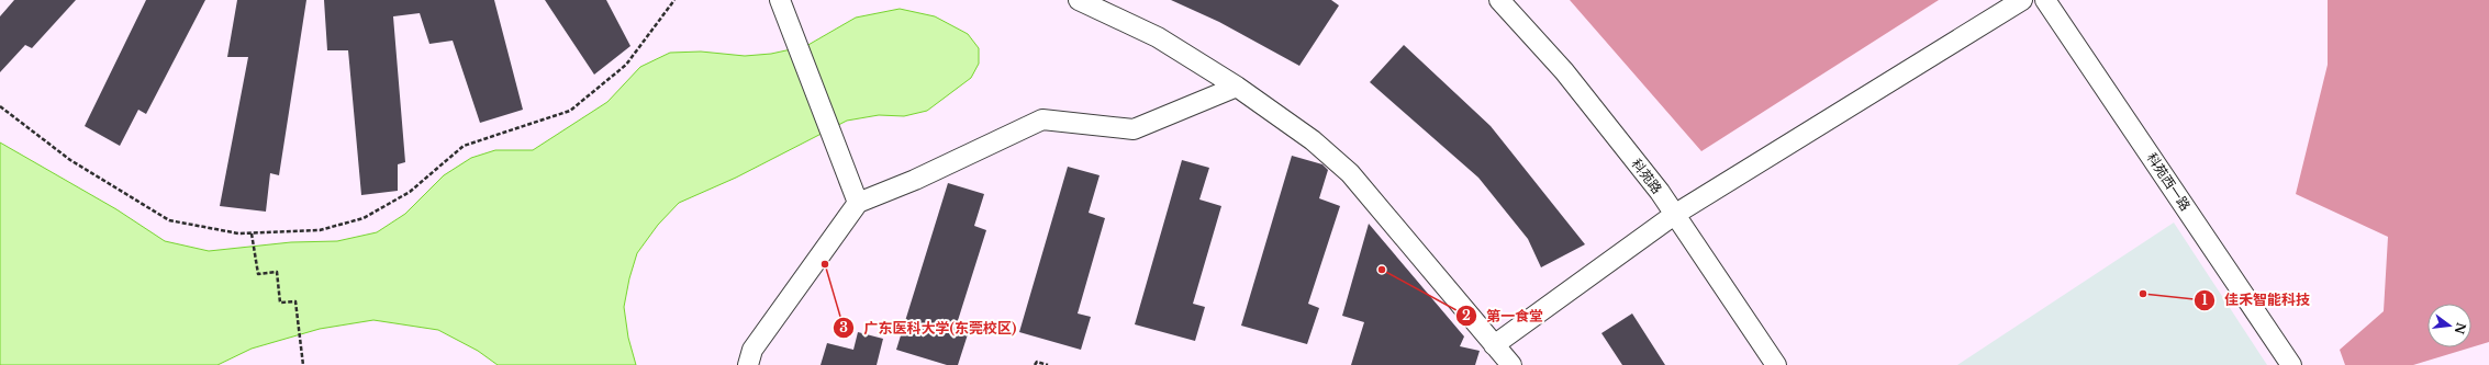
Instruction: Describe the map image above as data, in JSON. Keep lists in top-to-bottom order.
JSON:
{
  "streets": {
    "street": ["科苑路", "科苑西一路"]
  },
  "places": ["广东医科大学(东莞校区)", "第一食堂", "佳禾智能科技"],
  "north": "right"
}
